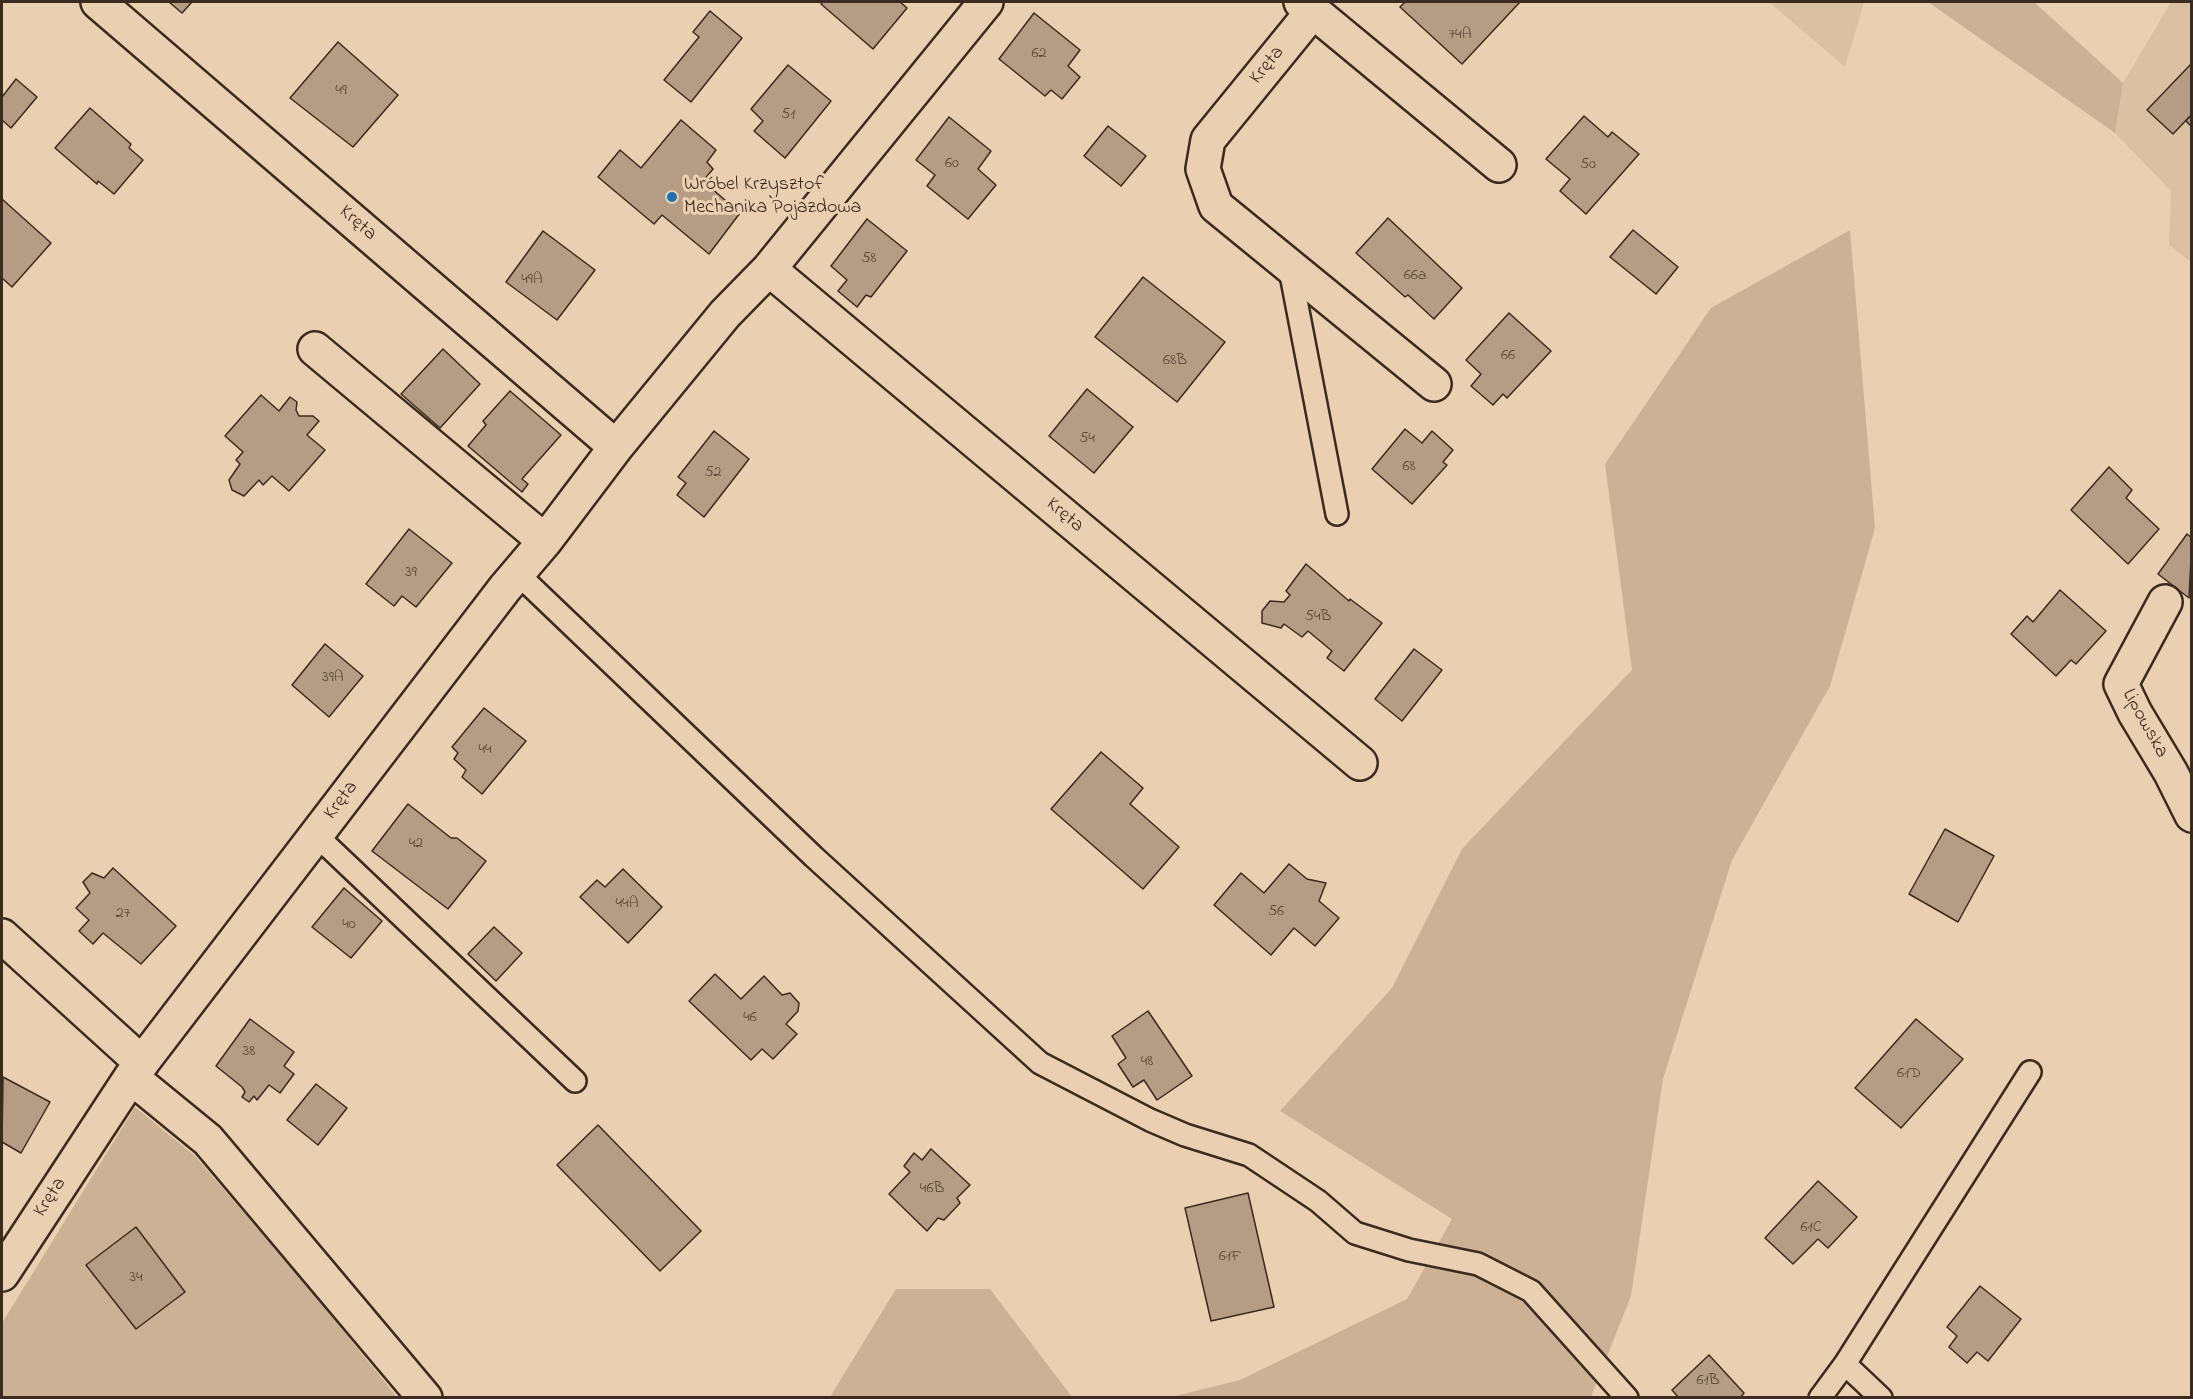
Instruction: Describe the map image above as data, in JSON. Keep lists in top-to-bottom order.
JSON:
{
  "streets": {
    "street": ["Kręta", "Lipowska"]
  },
  "places": ["Wróbel Krzysztof Mechanika Pojazdowa"],
  "house_numbers": [
    "74A",
    "62",
    "49",
    "51",
    "60",
    "50",
    "58",
    "66a",
    "49A",
    "66",
    "68B",
    "54",
    "68",
    "52",
    "39",
    "54B",
    "39A",
    "44",
    "42",
    "44A",
    "56",
    "27",
    "40",
    "46",
    "38",
    "48",
    "61D",
    "46B",
    "61C",
    "61F",
    "34",
    "61B"
  ]
}
